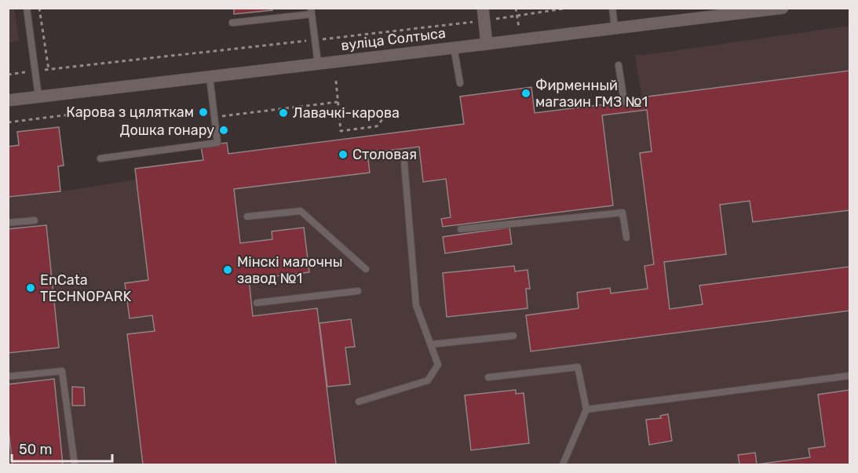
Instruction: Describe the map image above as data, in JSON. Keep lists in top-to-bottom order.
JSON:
{
  "streets": {
    "street": ["вуліца Солтыса"]
  },
  "places": [
    "Фирменный магазин ГМЗ №1",
    "Карова з цяляткам",
    "Лавачкі-карова",
    "Дошка гонару",
    "Столовая",
    "Мінскі малочны завод №1",
    "EnCata TECHNOPARK"
  ],
  "scale_bar": "50 m"
}
